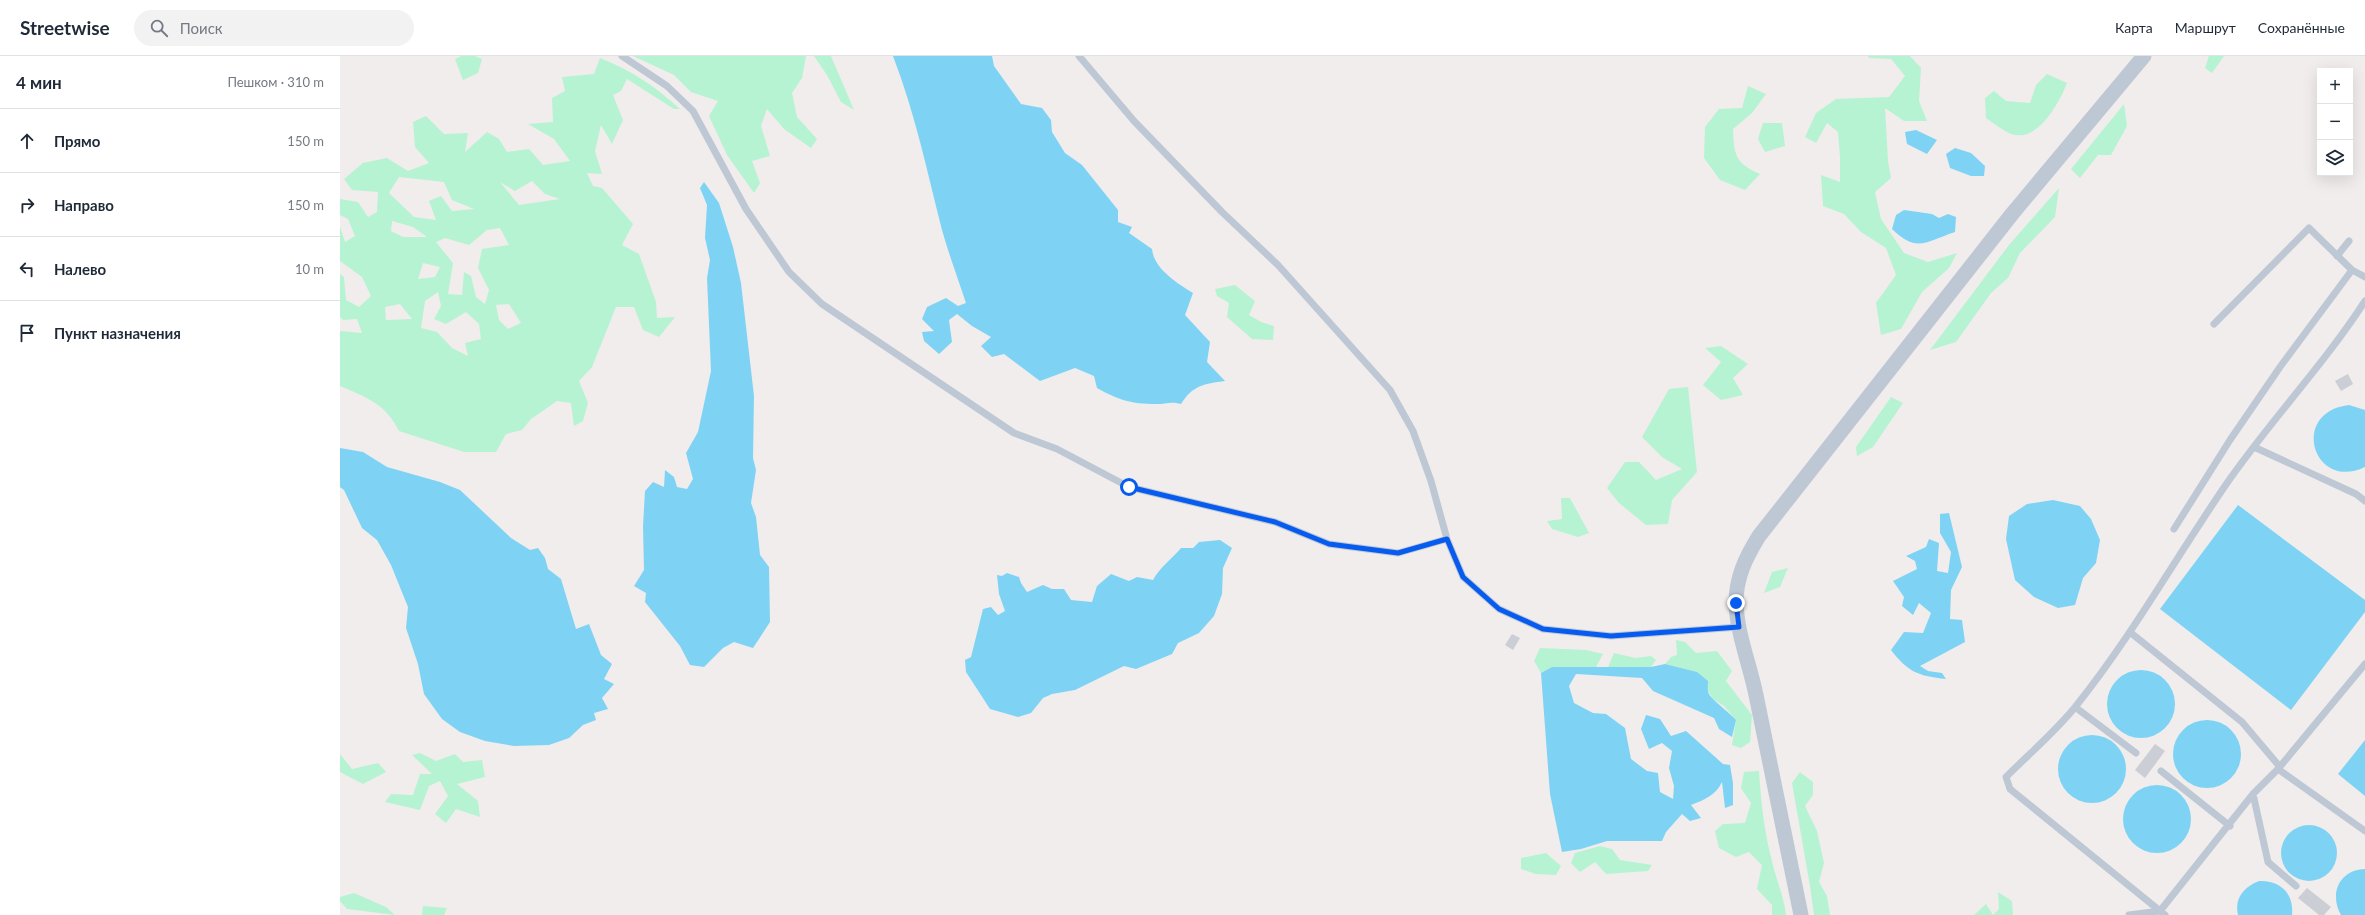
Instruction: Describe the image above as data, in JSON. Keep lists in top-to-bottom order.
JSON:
{
  "page": {
    "header": "Streetwise",
    "search": "Поиск",
    "nav": ["Карта", "Маршрут", "Сохранённые"],
    "heading": ["4 мин", "Пешком · 310 m"],
    "map_buttons": ["+", "−"],
    "list": [
      ["Прямо", "150 m"],
      ["Направо", "150 m"],
      ["Налево", "10 m"],
      "Пункт назначения"
    ]
  }
}
